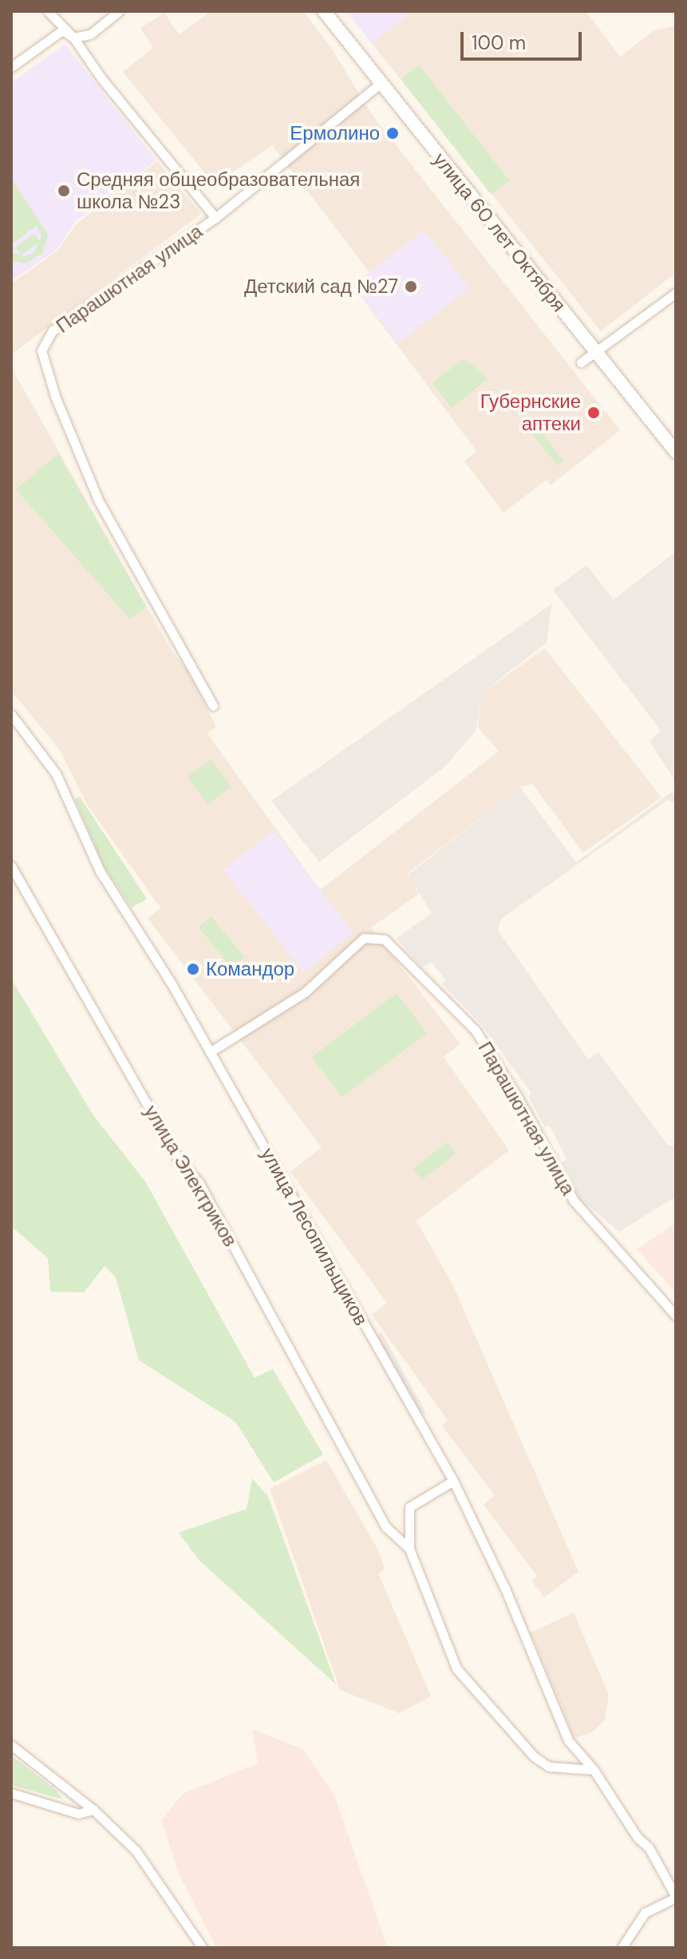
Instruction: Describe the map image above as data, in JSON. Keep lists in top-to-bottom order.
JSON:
{
  "streets": {
    "main road": ["улица 60 лет Октября"],
    "street": ["Парашютная улица", "улица Электриков", "улица Лесопильщиков"]
  },
  "crossings": [
    ["улица 60 лет Октября", "Парашютная улица"],
    ["Парашютная улица", "улица Лесопильщиков"]
  ],
  "places": [
    "Ермолино",
    "Средняя общеобразовательная школа №23",
    "Детский сад №27",
    "Губернские аптеки",
    "Командор"
  ],
  "scale_bar": "100 m"
}
